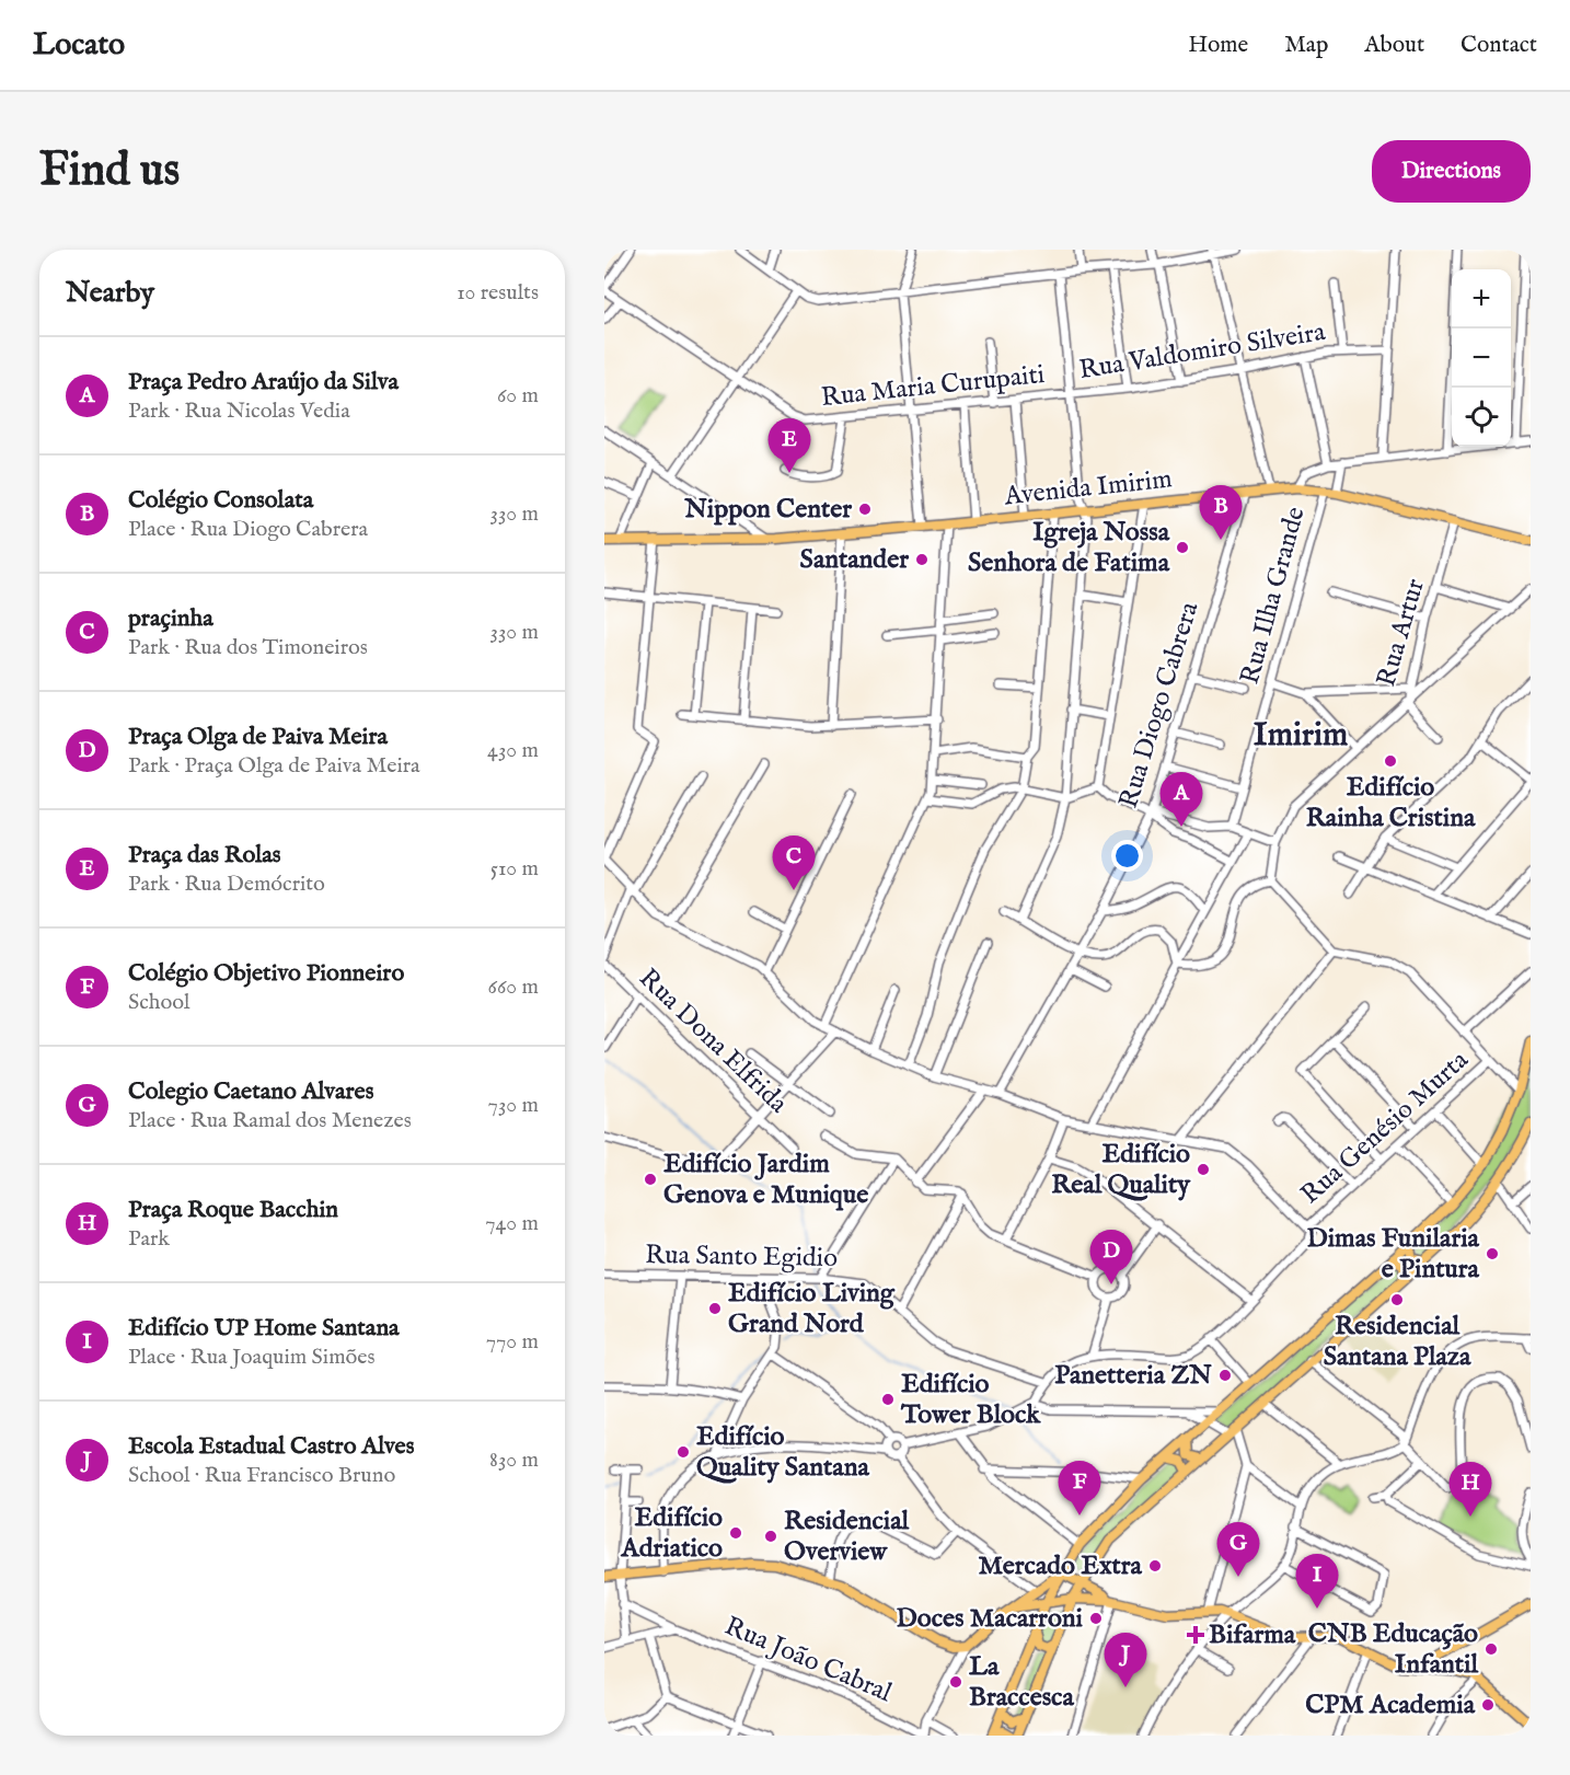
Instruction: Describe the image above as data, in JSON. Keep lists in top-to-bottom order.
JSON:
{
  "streets": {
    "main road": ["Avenida Imirim"],
    "street": [
      "Rua Valdomiro Silveira",
      "Rua Maria Curupaiti",
      "Rua Ilha Grande",
      "Rua Artur",
      "Rua Diogo Cabrera",
      "Rua Dona Elfrida",
      "Rua Genésio Murta",
      "Rua Santo Egidio",
      "Rua João Cabral"
    ]
  },
  "crossings": [
    ["Rua Valdomiro Silveira", "Rua Maria Curupaiti"],
    ["Avenida Imirim", "Rua Ilha Grande"],
    ["Avenida Imirim", "Rua Artur"],
    ["Avenida Imirim", "Rua Diogo Cabrera"]
  ],
  "districts": ["Imirim"],
  "places": {
    "other": [
      "Nippon Center",
      "Igreja Nossa Senhora de Fatima",
      "Santander",
      "Edifício Rainha Cristina",
      "Edifício Real Quality",
      "Edifício Jardim Genova e Munique",
      "Dimas Funilaria e Pintura",
      "Residencial Santana Plaza",
      "Edifício Living Grand Nord",
      "Panetteria ZN",
      "Edifício Tower Block",
      "Edifício Quality Santana",
      "Edifício Adriatico",
      "Residencial Overview",
      "Mercado Extra",
      "Doces Macarroni",
      "CNB Educação Infantil",
      "La Braccesca",
      "CPM Academia"
    ],
    "health": ["Bifarma"]
  },
  "page": {
    "header": "Locato",
    "nav": [
      "Home",
      "Map",
      "About",
      "Contact"
    ],
    "buttons": "Directions",
    "title": "Find us",
    "heading": ["Nearby", "10 results"],
    "map_buttons": ["+", "−"],
    "list": [
      {
        "mark": "A",
        "name": "Praça Pedro Araújo da Silva",
        "note": "Park · Rua Nicolas Vedia",
        "value": "60 m"
      },
      {
        "mark": "B",
        "name": "Colégio Consolata",
        "note": "Place · Rua Diogo Cabrera",
        "value": "330 m"
      },
      {
        "mark": "C",
        "name": "praçinha",
        "note": "Park · Rua dos Timoneiros",
        "value": "330 m"
      },
      {
        "mark": "D",
        "name": "Praça Olga de Paiva Meira",
        "note": "Park · Praça Olga de Paiva Meira",
        "value": "430 m"
      },
      {
        "mark": "E",
        "name": "Praça das Rolas",
        "note": "Park · Rua Demócrito",
        "value": "510 m"
      },
      {
        "mark": "F",
        "name": "Colégio Objetivo Pionneiro",
        "note": "School",
        "value": "660 m"
      },
      {
        "mark": "G",
        "name": "Colegio Caetano Alvares",
        "note": "Place · Rua Ramal dos Menezes",
        "value": "730 m"
      },
      {
        "mark": "H",
        "name": "Praça Roque Bacchin",
        "note": "Park",
        "value": "740 m"
      },
      {
        "mark": "I",
        "name": "Edifício UP Home Santana",
        "note": "Place · Rua Joaquim Simões",
        "value": "770 m"
      },
      {
        "mark": "J",
        "name": "Escola Estadual Castro Alves",
        "note": "School · Rua Francisco Bruno",
        "value": "830 m"
      }
    ],
    "pins": [
      "E",
      "B",
      "A",
      "C",
      "D",
      "F",
      "H",
      "G",
      "I",
      "J"
    ]
  }
}
